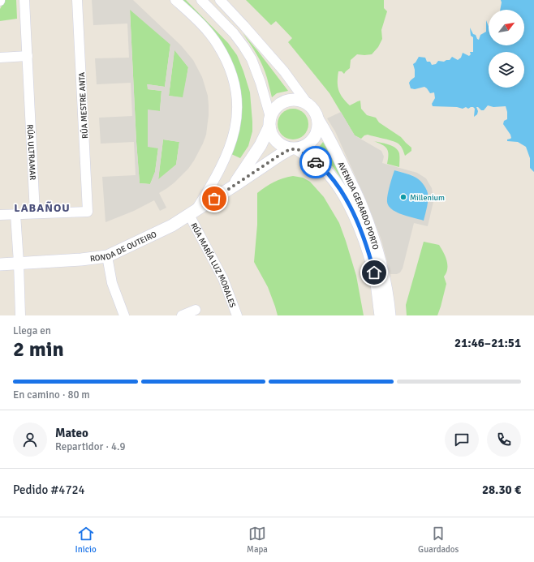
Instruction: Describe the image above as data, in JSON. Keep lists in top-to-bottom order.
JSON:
{
  "streets": {
    "street": [
      "RÚA MESTRE ANTA",
      "RÚA ULTRAMAR",
      "AVENIDA GERARDO PORTO",
      "RONDA DE OUTEIRO",
      "RÚA MARÍA LUZ MORALES"
    ]
  },
  "crossings": [
    ["RÚA MESTRE ANTA", "RÚA ULTRAMAR"],
    ["AVENIDA GERARDO PORTO", "RONDA DE OUTEIRO"],
    ["RONDA DE OUTEIRO", "RÚA MARÍA LUZ MORALES"]
  ],
  "districts": ["LABAÑOU"],
  "places": ["Millenium"],
  "north": "top right",
  "page": {
    "heading": ["2 min", "Llega en", "21:46–21:51"],
    "panel": [
      "Mateo",
      "Repartidor · 4.9",
      "Pedido #4724",
      "28.30 €"
    ],
    "bar": "En camino · 80 m",
    "tabs": ["Inicio", "Mapa", "Guardados"]
  }
}
